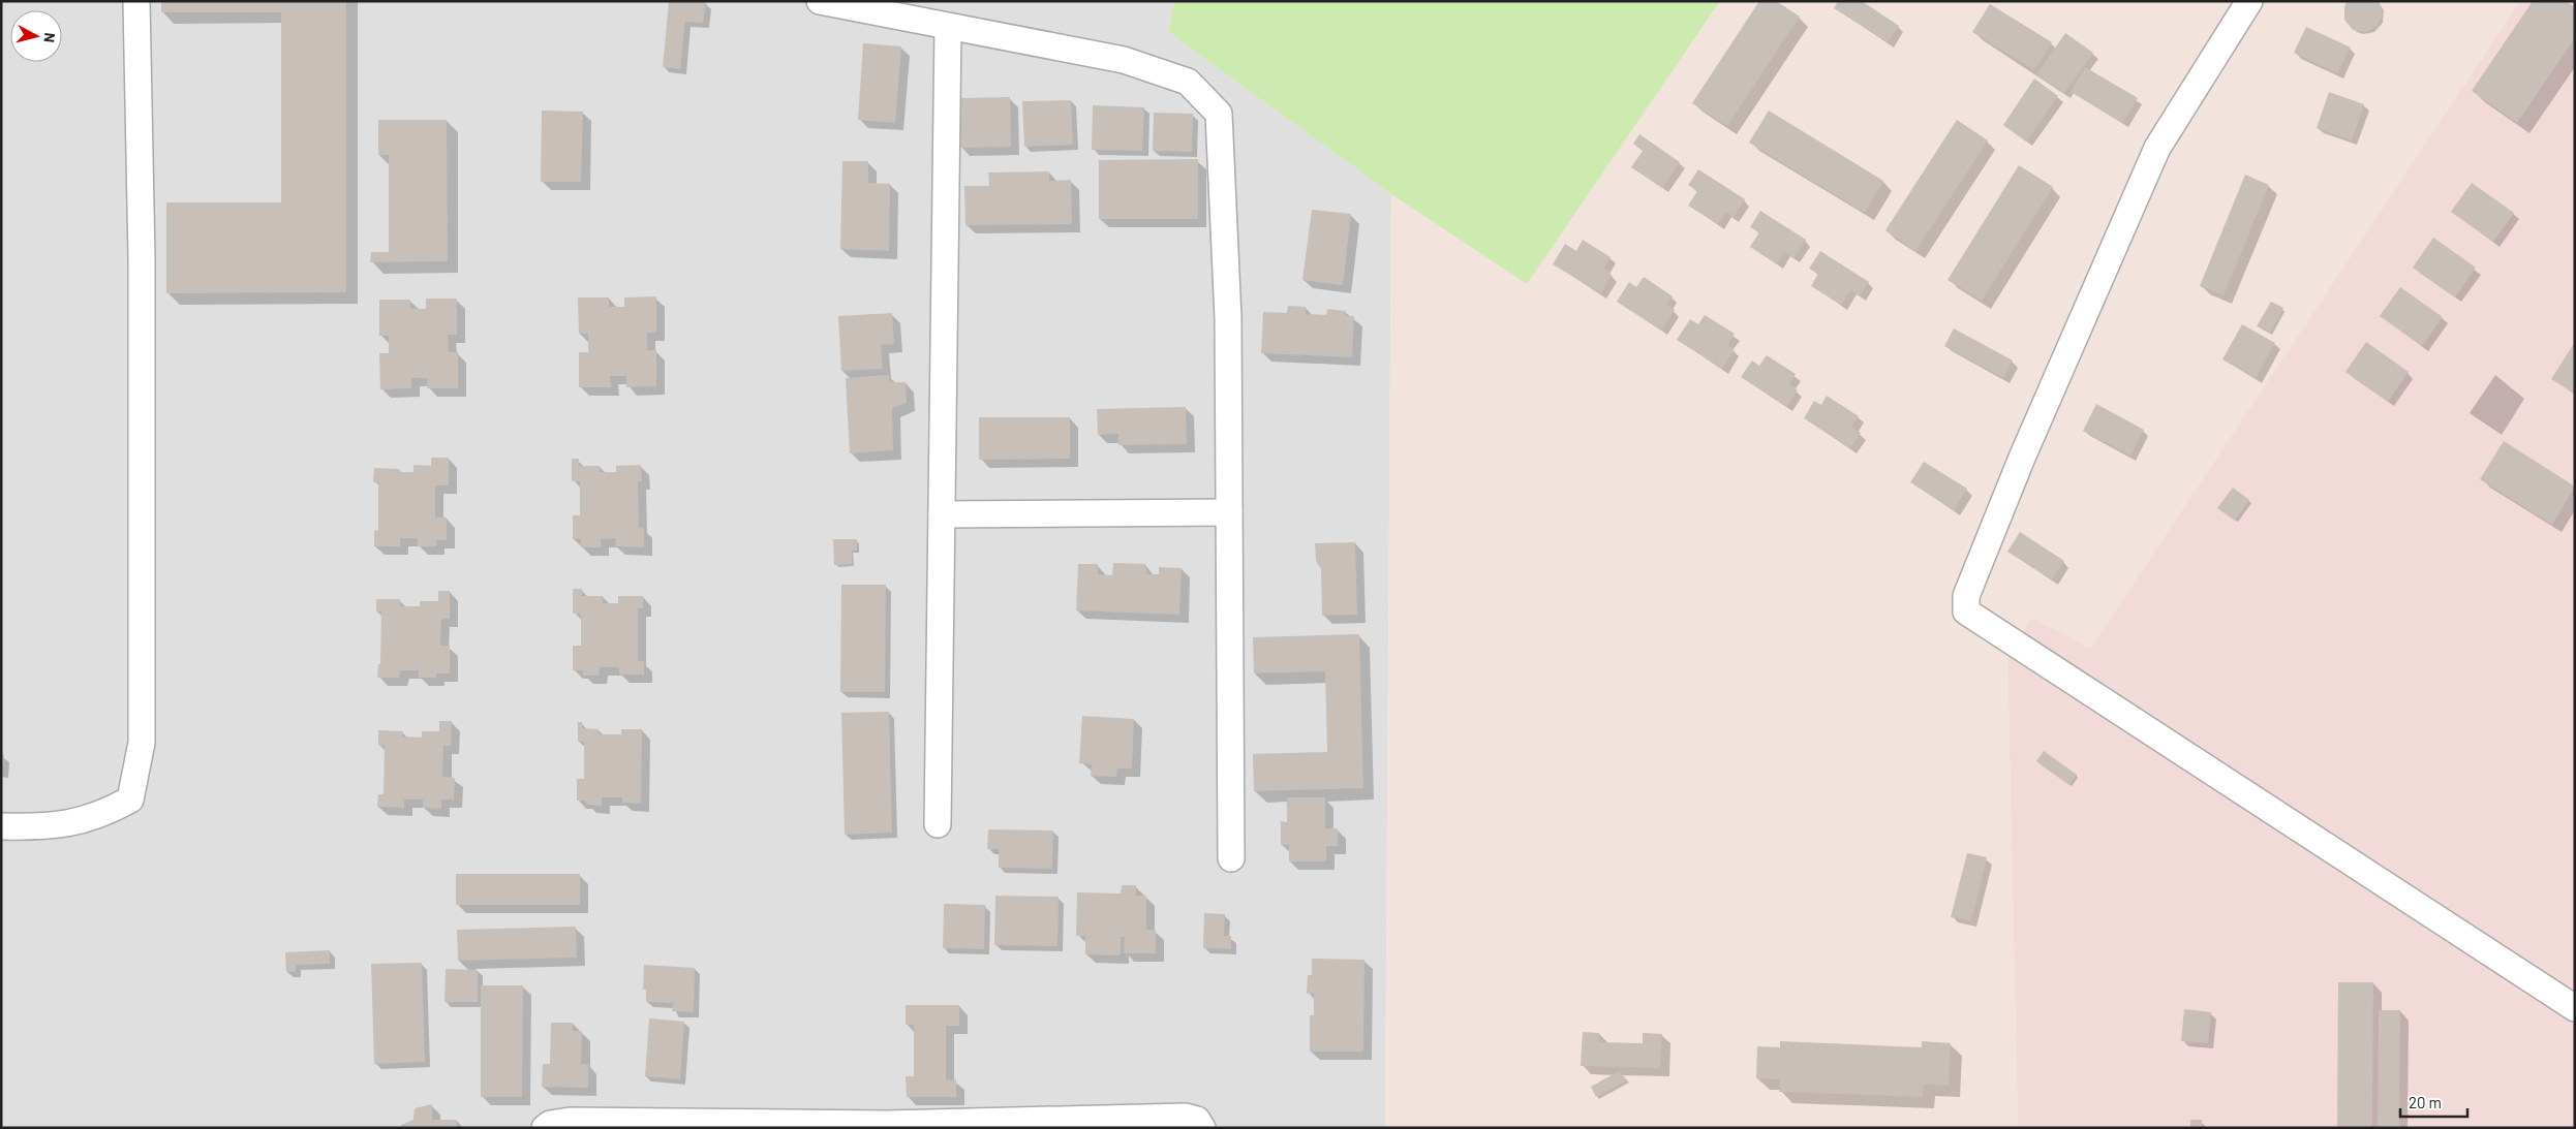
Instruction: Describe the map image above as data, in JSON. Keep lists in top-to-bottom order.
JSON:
{
  "scale_bar": "20 m",
  "north": "right"
}
